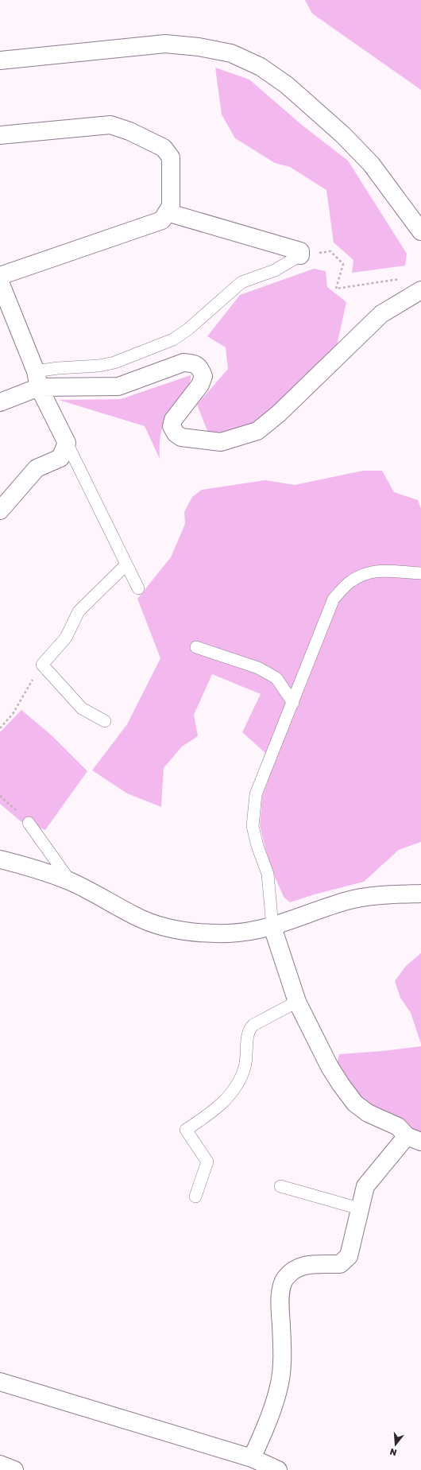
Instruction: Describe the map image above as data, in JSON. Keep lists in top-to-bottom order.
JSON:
{
  "north": "bottom"
}
